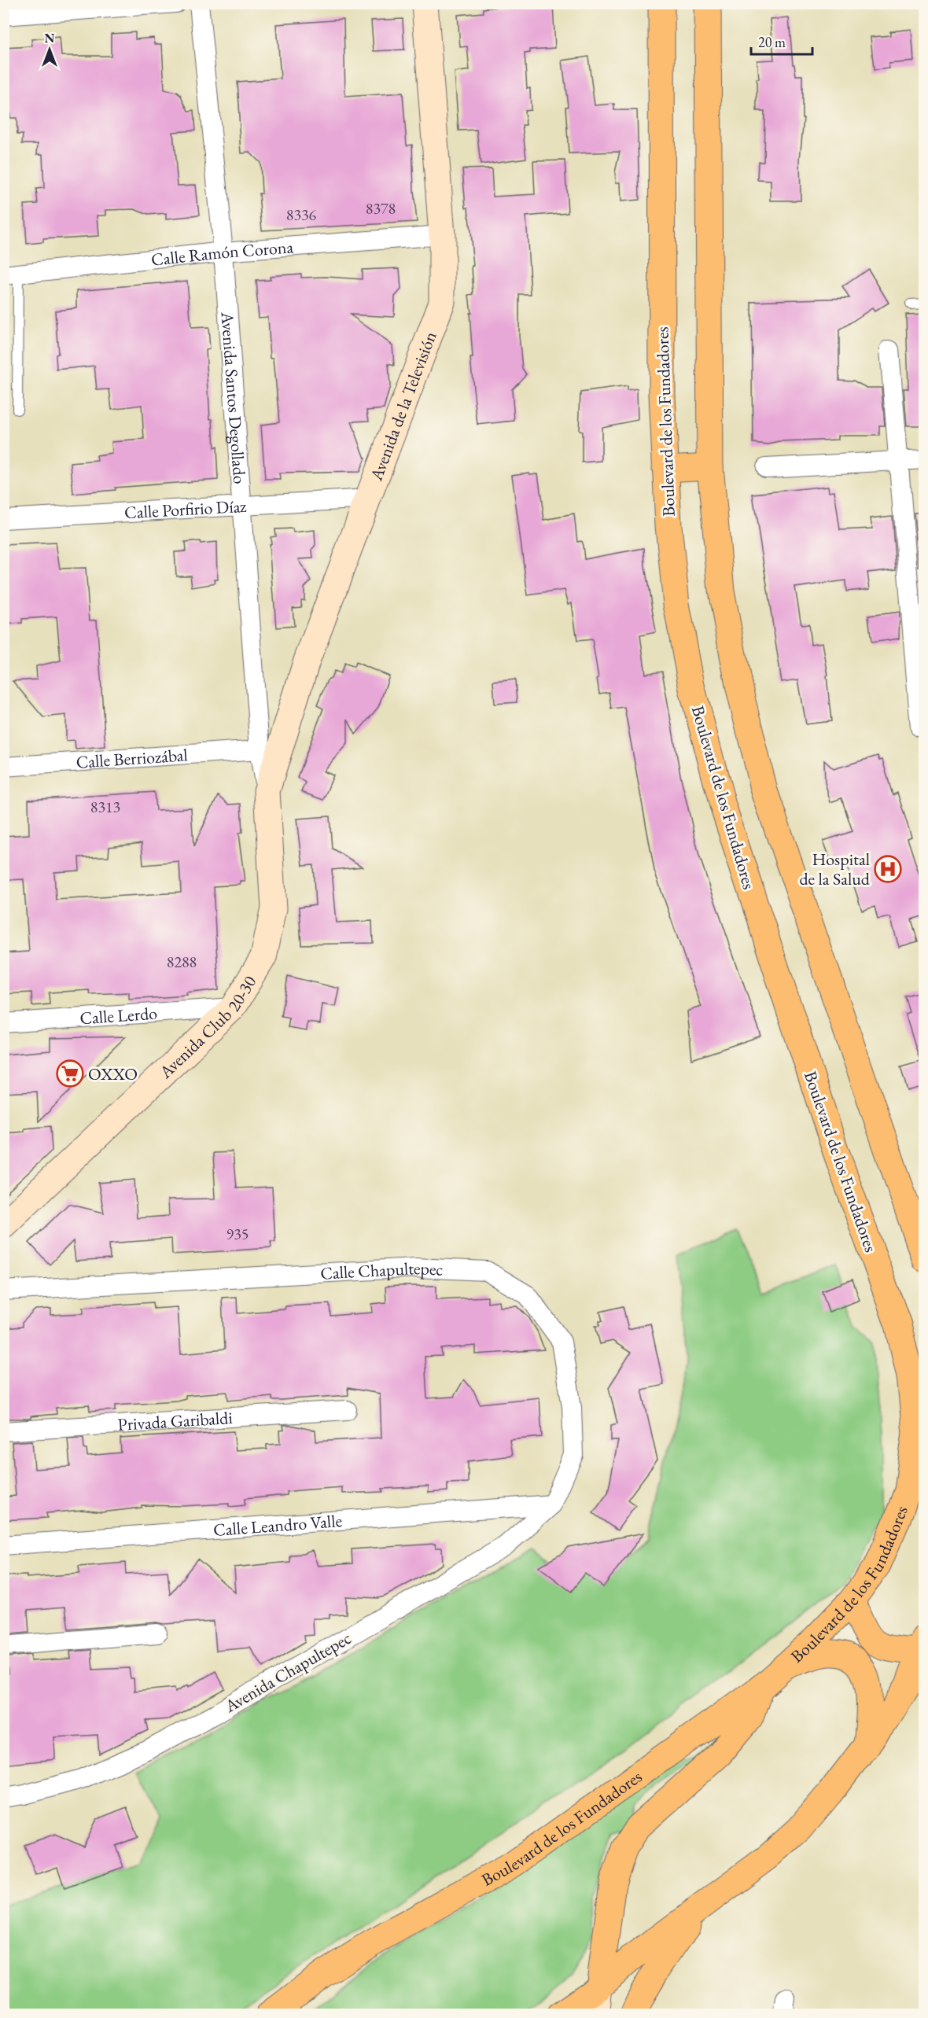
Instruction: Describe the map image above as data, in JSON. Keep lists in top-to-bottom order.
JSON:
{
  "streets": {
    "main road": ["Avenida de la Televisión", "Boulevard de los Fundadores", "Avenida Club 20-30"],
    "street": [
      "Calle Ramón Corona",
      "Avenida Santos Degollado",
      "Calle Porfirio Díaz",
      "Calle Berriozábal",
      "Calle Lerdo",
      "Calle Chapultepec",
      "Privada Garibaldi",
      "Calle Leandro Valle",
      "Avenida Chapultepec"
    ]
  },
  "crossings": [
    ["Calle Ramón Corona", "Avenida Santos Degollado"],
    ["Calle Ramón Corona", "Avenida de la Televisión"],
    ["Avenida Santos Degollado", "Avenida de la Televisión"],
    ["Avenida Santos Degollado", "Calle Porfirio Díaz"],
    ["Avenida Santos Degollado", "Calle Berriozábal"],
    ["Avenida Santos Degollado", "Avenida Club 20-30"],
    ["Avenida de la Televisión", "Calle Porfirio Díaz"],
    ["Avenida de la Televisión", "Avenida Club 20-30"],
    ["Calle Lerdo", "Avenida Club 20-30"],
    ["Calle Chapultepec", "Calle Leandro Valle"],
    ["Calle Chapultepec", "Avenida Chapultepec"],
    ["Calle Leandro Valle", "Avenida Chapultepec"]
  ],
  "places": {
    "hospital": ["Hospital de la Salud"],
    "supermarket": ["OXXO"]
  },
  "house_numbers": [
    "8378",
    "8336",
    "8313",
    "8288",
    "935"
  ],
  "scale_bar": "20 m",
  "north": "top"
}
